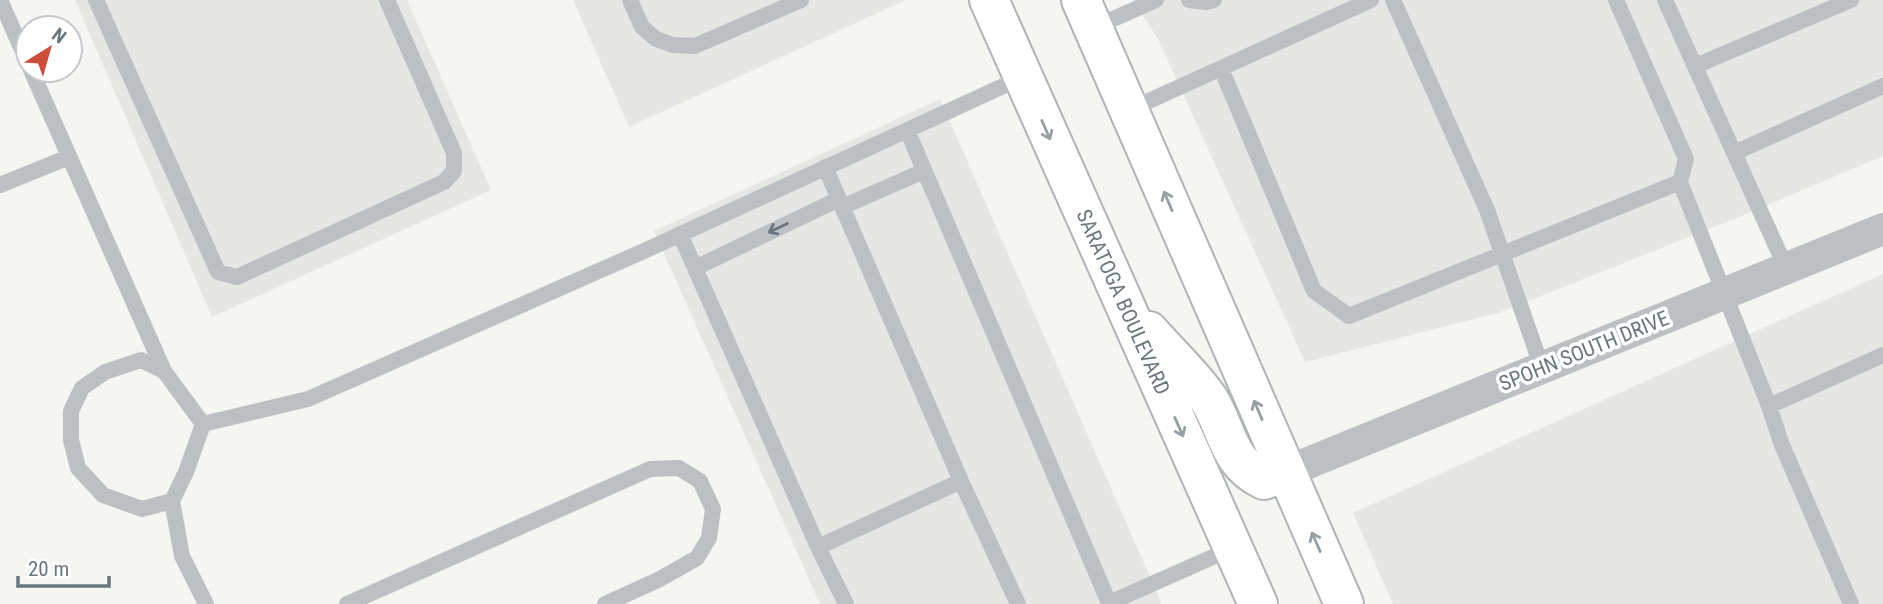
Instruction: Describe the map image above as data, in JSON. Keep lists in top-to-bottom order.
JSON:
{
  "streets": {
    "main road": ["SARATOGA BOULEVARD"],
    "street": ["SPOHN SOUTH DRIVE"]
  },
  "scale_bar": "20 m",
  "north": "top right"
}
